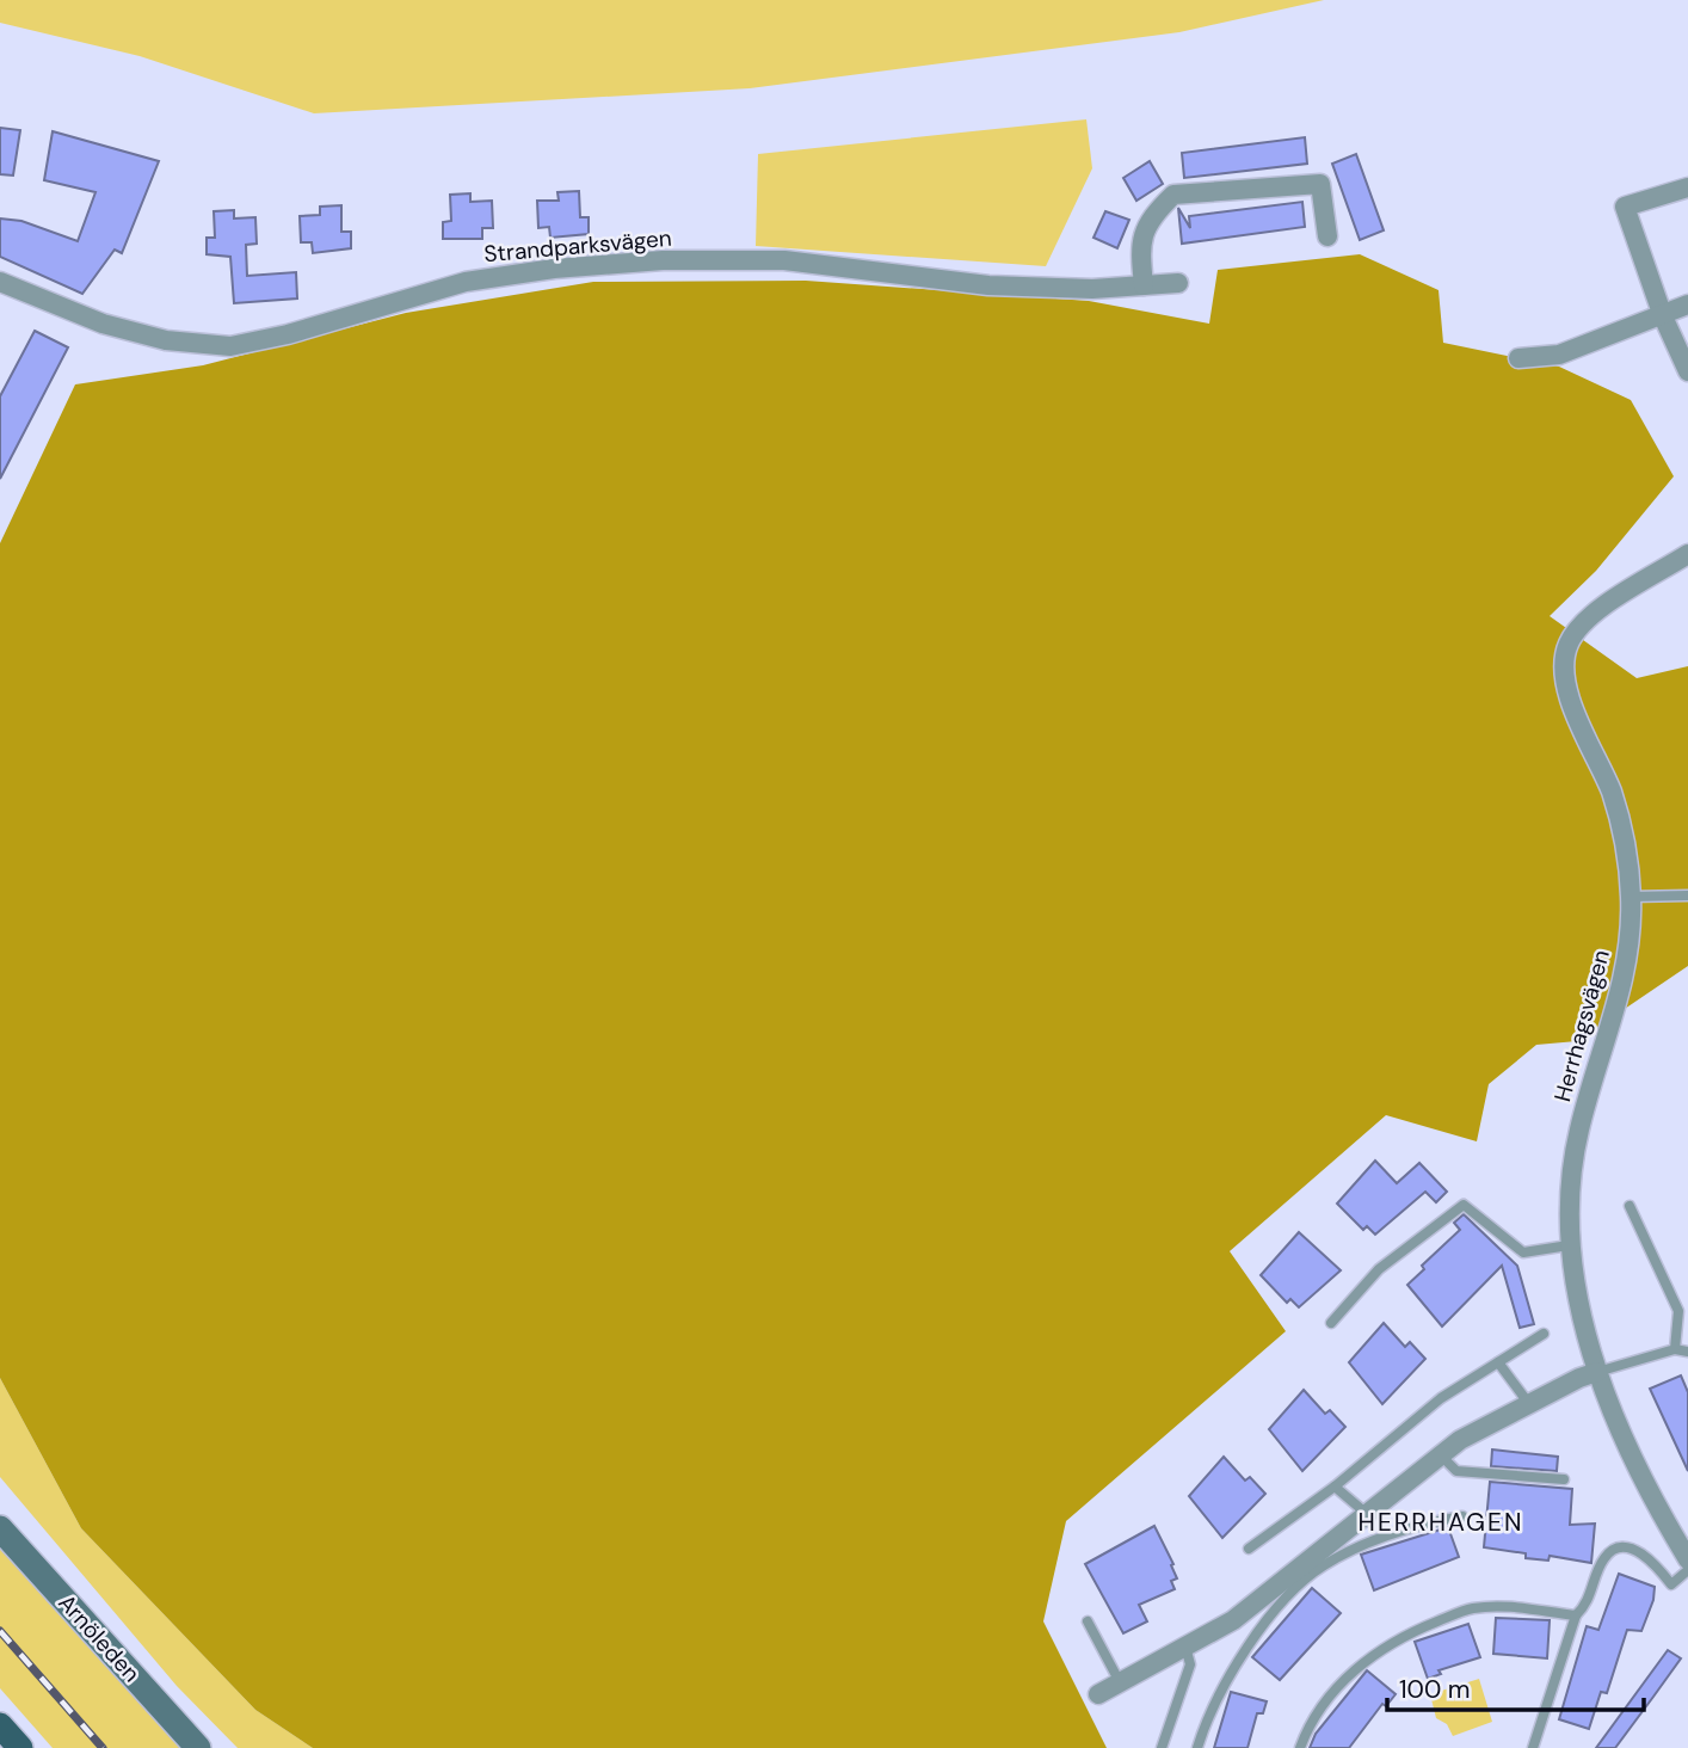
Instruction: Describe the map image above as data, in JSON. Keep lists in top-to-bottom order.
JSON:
{
  "streets": {
    "main road": ["Arnöleden"],
    "street": ["Strandparksvägen", "Herrhagsvägen"]
  },
  "districts": ["HERRHAGEN"],
  "scale_bar": "100 m"
}
